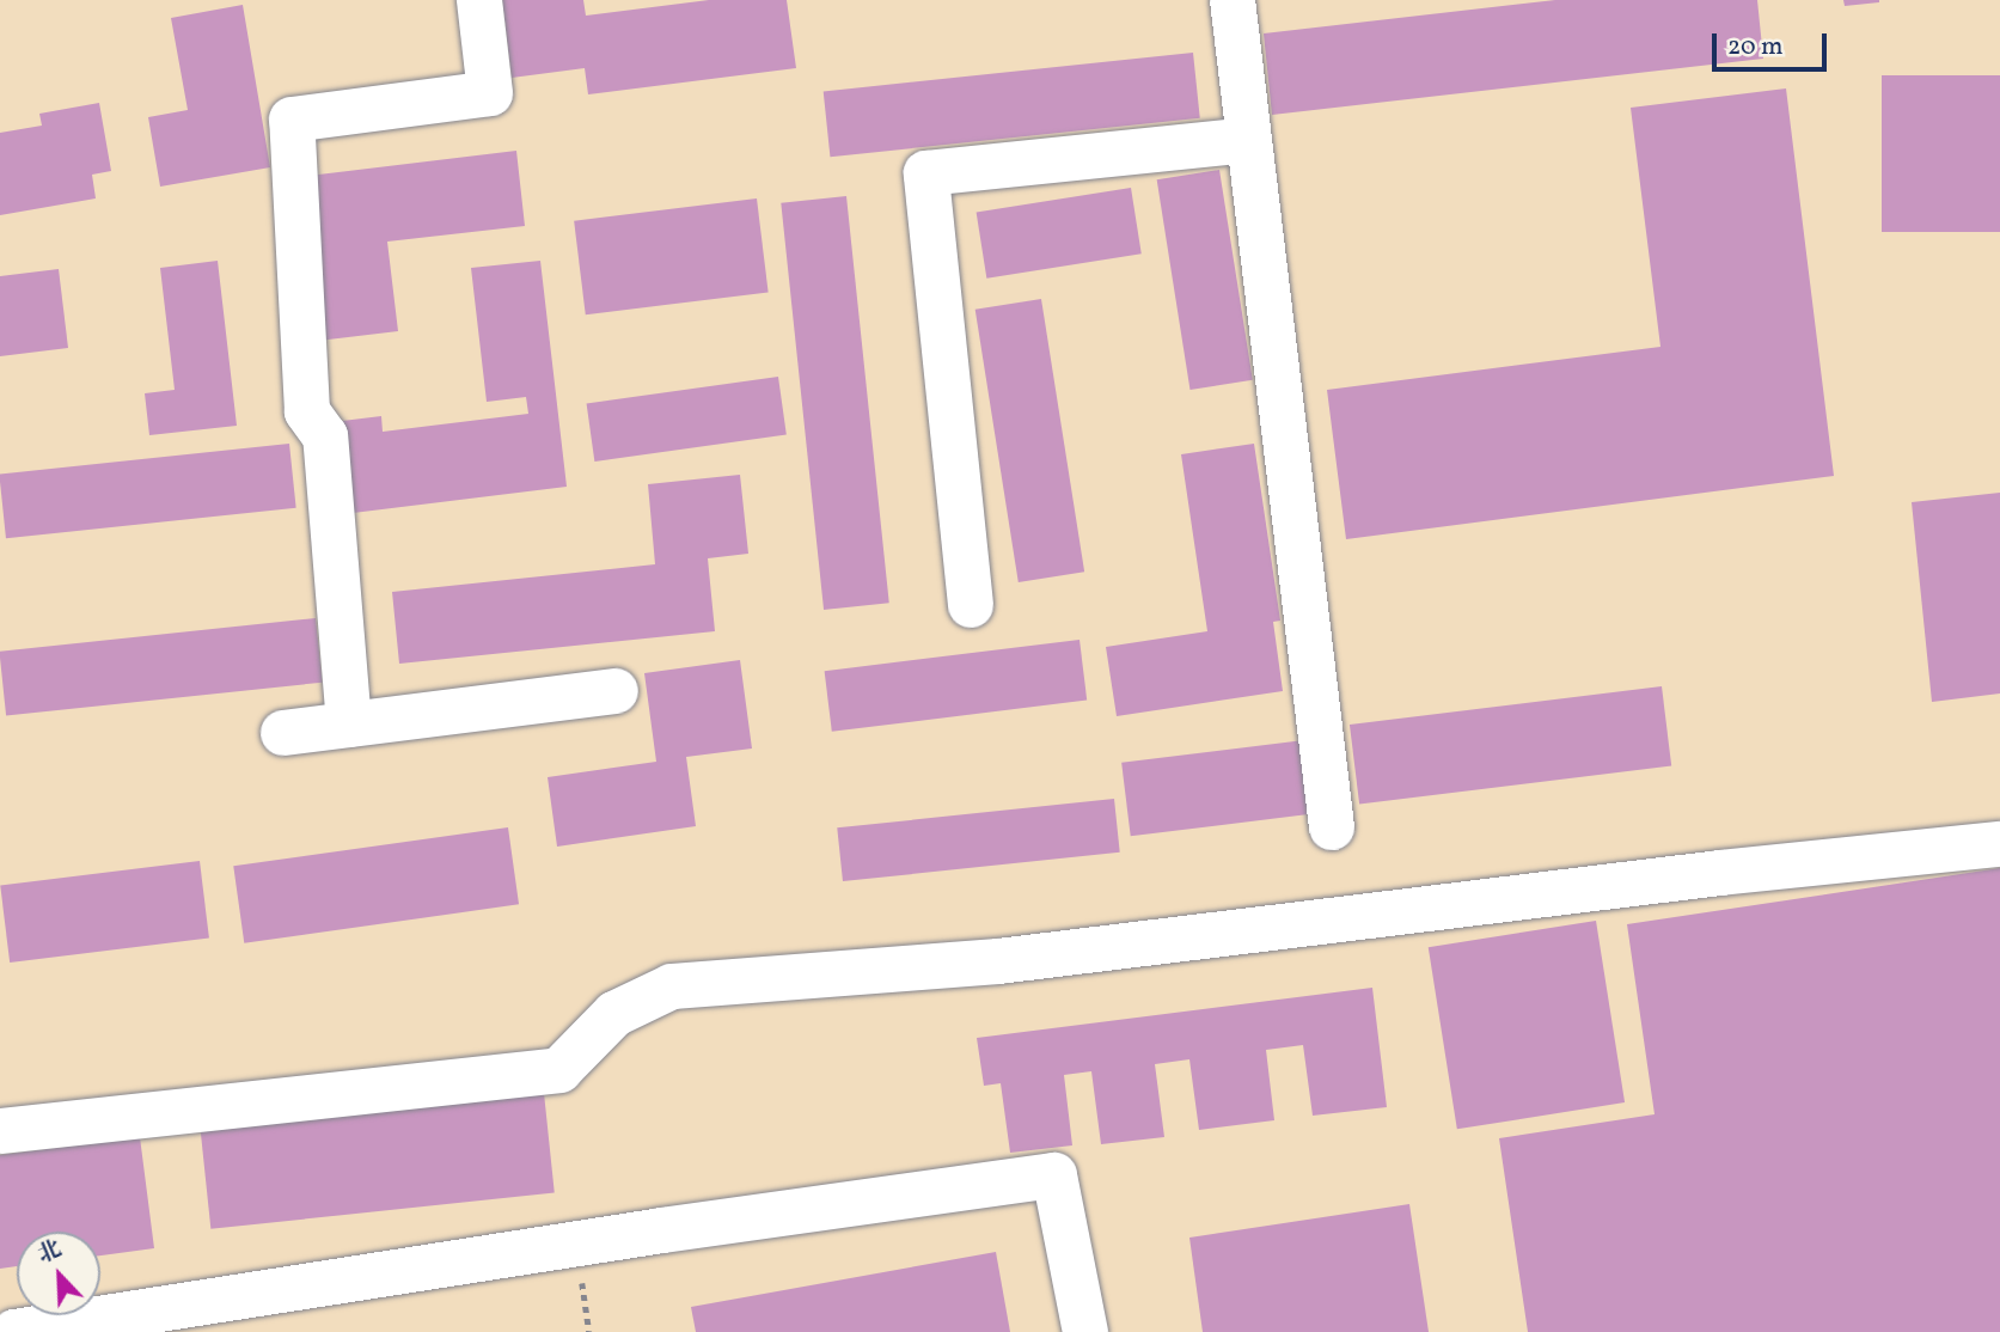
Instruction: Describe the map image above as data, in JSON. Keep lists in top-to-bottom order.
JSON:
{
  "scale_bar": "20 m",
  "north": "top left"
}
